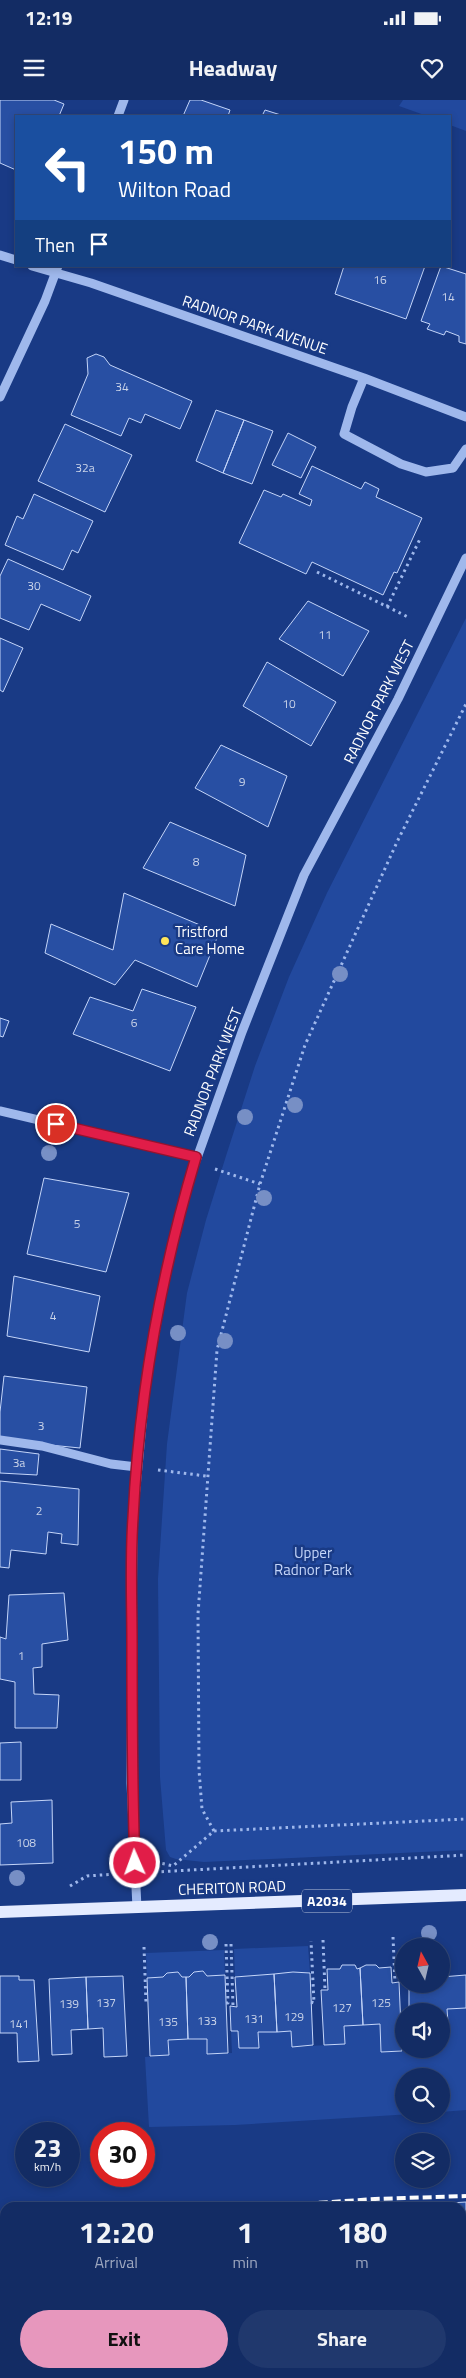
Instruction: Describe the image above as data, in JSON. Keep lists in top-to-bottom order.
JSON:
{
  "streets": {
    "main road": ["CHERITON ROAD", "A2034"],
    "street": ["RADNOR PARK AVENUE", "RADNOR PARK WEST"]
  },
  "crossings": [
    ["RADNOR PARK WEST", "CHERITON ROAD"]
  ],
  "parks": ["Upper Radnor Park"],
  "places": ["Tristford Care Home"],
  "house_numbers": [
    "16",
    "14",
    "34",
    "32a",
    "30",
    "11",
    "10",
    "9",
    "8",
    "6",
    "5",
    "4",
    "3",
    "3a",
    "2",
    "1",
    "108",
    "137",
    "125",
    "139",
    "127",
    "129",
    "131",
    "133",
    "135",
    "141"
  ],
  "north": "top",
  "page": {
    "status": "12:19",
    "header": "Headway",
    "turn": ["150 m", "Wilton Road"],
    "then": "Then",
    "speed": "23 km/h",
    "limit": "30",
    "eta": [
      "12:20",
      "Arrival",
      "1",
      "min",
      "180",
      "m"
    ],
    "buttons": ["Exit", "Share"]
  }
}
